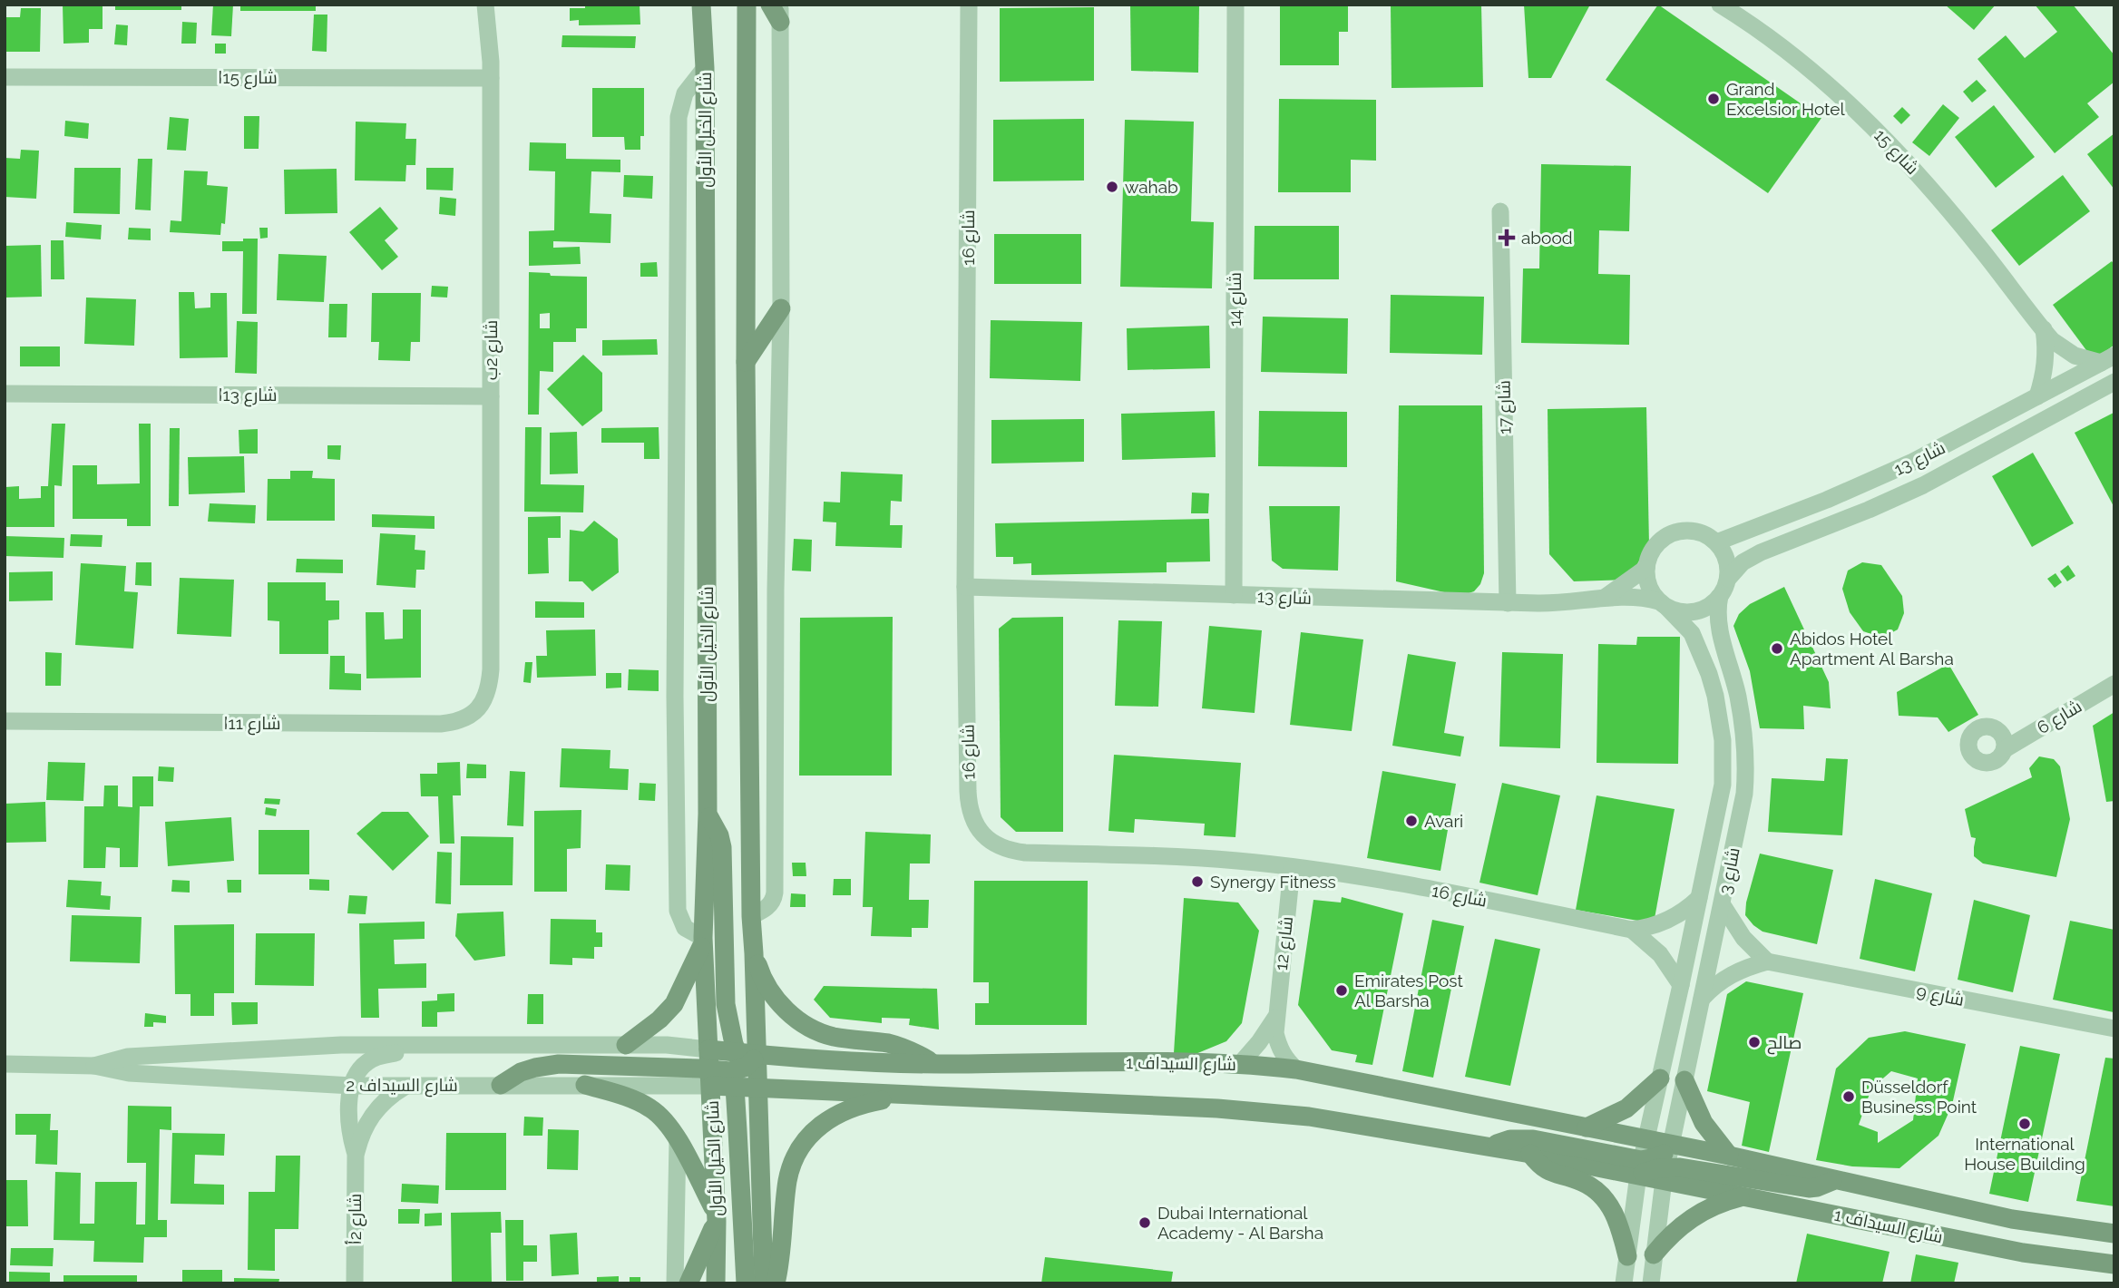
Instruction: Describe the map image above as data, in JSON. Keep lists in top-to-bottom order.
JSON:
{
  "streets": {
    "main road": ["شارع الخيل الأول", "شارع السيداف 1"],
    "street": [
      "شارع 15ا",
      "شارع 15",
      "شارع 16",
      "شارع 14",
      "شارع 2ب",
      "شارع 13ا",
      "شارع 17",
      "شارع 13",
      "شارع 6",
      "شارع 11ا",
      "شارع 3",
      "شارع 12",
      "شارع 9",
      "شارع السيداف 2",
      "شارع 2أ"
    ]
  },
  "crossings": [
    ["شارع 15ا", "شارع 2ب"],
    ["شارع الخيل الأول", "شارع السيداف 1"],
    ["شارع الخيل الأول", "شارع السيداف 2"],
    ["شارع 15", "شارع 13"],
    ["شارع 16", "شارع 13"],
    ["شارع 16", "شارع 3"],
    ["شارع 16", "شارع 12"],
    ["شارع 14", "شارع 13"],
    ["شارع 2ب", "شارع 13ا"],
    ["شارع 2ب", "شارع 11ا"],
    ["شارع 17", "شارع 13"],
    ["شارع 13", "شارع 3"],
    ["شارع 3", "شارع السيداف 1"],
    ["شارع 12", "شارع السيداف 1"],
    ["شارع السيداف 1", "شارع السيداف 2"],
    ["شارع السيداف 2", "شارع 2أ"]
  ],
  "places": {
    "other": [
      "Grand Excelsior Hotel",
      "wahab",
      "Abidos Hotel Apartment Al Barsha",
      "Avari",
      "Synergy Fitness",
      "Emirates Post Al Barsha",
      "صالح",
      "Düsseldorf Business Point",
      "International House Building",
      "Dubai International Academy - Al Barsha"
    ],
    "health": ["abood"]
  }
}
